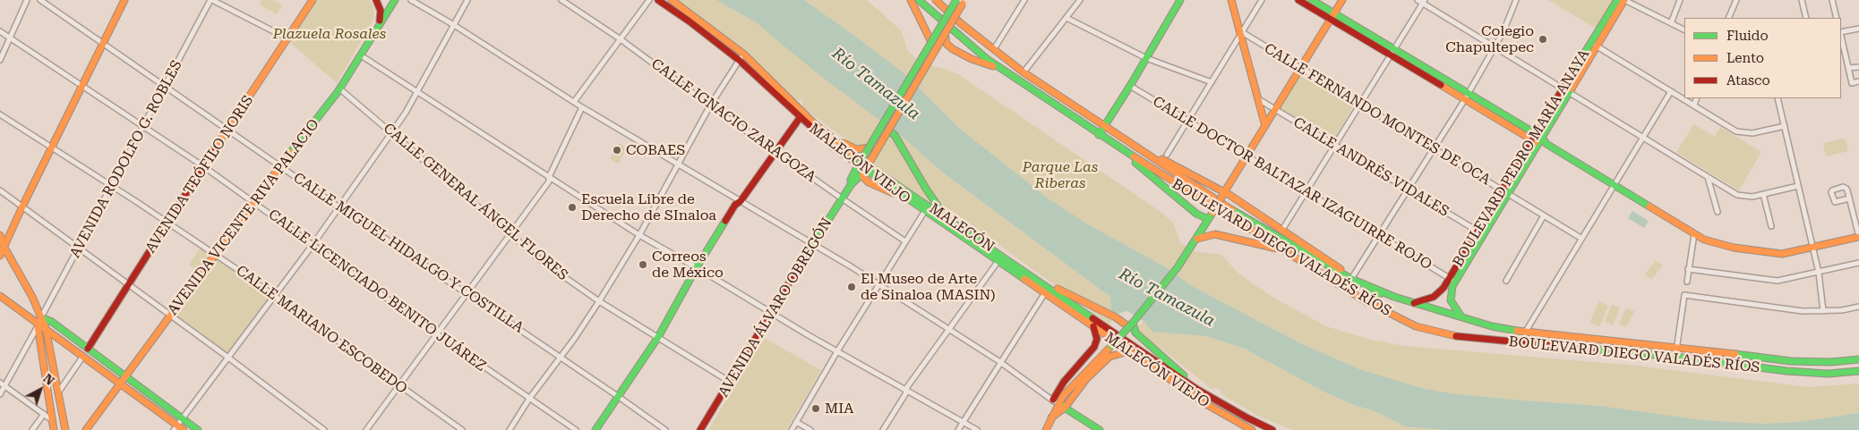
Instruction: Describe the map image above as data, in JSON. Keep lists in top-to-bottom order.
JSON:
{
  "streets": {
    "main road": [
      "BOULEVARD PEDRO MARÍA ANAYA",
      "MALECÓN VIEJO",
      "AVENIDA TEÓFILO NORIS",
      "AVENIDA VICENTE RIVA PALACIO",
      "MALECÓN",
      "BOULEVARD DIEGO VALADÉS RÍOS",
      "AVENIDA ÁLVARO OBREGÓN"
    ],
    "street": [
      "CALLE FERNANDO MONTES DE OCA",
      "CALLE IGNACIO ZARAGOZA",
      "AVENIDA RODOLFO G. ROBLES",
      "CALLE ANDRÉS VIDALES",
      "CALLE DOCTOR BALTAZAR IZAGUIRRE ROJO",
      "CALLE GENERAL ÁNGEL FLORES",
      "CALLE MIGUEL HIDALGO Y COSTILLA",
      "CALLE LICENCIADO BENITO JUÁREZ",
      "CALLE MARIANO ESCOBEDO"
    ]
  },
  "crossings": [
    ["CALLE FERNANDO MONTES DE OCA", "BOULEVARD PEDRO MARÍA ANAYA"],
    ["CALLE IGNACIO ZARAGOZA", "AVENIDA ÁLVARO OBREGÓN"],
    ["BOULEVARD PEDRO MARÍA ANAYA", "CALLE ANDRÉS VIDALES"],
    ["BOULEVARD PEDRO MARÍA ANAYA", "CALLE DOCTOR BALTAZAR IZAGUIRRE ROJO"],
    ["BOULEVARD PEDRO MARÍA ANAYA", "BOULEVARD DIEGO VALADÉS RÍOS"],
    ["AVENIDA RODOLFO G. ROBLES", "CALLE MIGUEL HIDALGO Y COSTILLA"],
    ["AVENIDA RODOLFO G. ROBLES", "CALLE LICENCIADO BENITO JUÁREZ"],
    ["AVENIDA RODOLFO G. ROBLES", "CALLE MARIANO ESCOBEDO"],
    ["MALECÓN VIEJO", "MALECÓN"],
    ["AVENIDA TEÓFILO NORIS", "CALLE MIGUEL HIDALGO Y COSTILLA"],
    ["AVENIDA TEÓFILO NORIS", "CALLE LICENCIADO BENITO JUÁREZ"],
    ["AVENIDA TEÓFILO NORIS", "CALLE MARIANO ESCOBEDO"],
    ["CALLE GENERAL ÁNGEL FLORES", "AVENIDA VICENTE RIVA PALACIO"],
    ["CALLE GENERAL ÁNGEL FLORES", "AVENIDA ÁLVARO OBREGÓN"],
    ["AVENIDA VICENTE RIVA PALACIO", "CALLE MIGUEL HIDALGO Y COSTILLA"],
    ["AVENIDA VICENTE RIVA PALACIO", "CALLE LICENCIADO BENITO JUÁREZ"],
    ["AVENIDA VICENTE RIVA PALACIO", "CALLE MARIANO ESCOBEDO"]
  ],
  "water": ["Río Tamazula"],
  "parks": ["Plazuela Rosales", "Parque Las Riberas"],
  "places": [
    "Colegio Chapultepec",
    "COBAES",
    "Escuela Libre de Derecho de SInaloa",
    "Correos de México",
    "El Museo de Arte de Sinaloa (MASIN)",
    "MIA"
  ],
  "legend": ["Fluido", "Lento", "Atasco"],
  "north": "top right"
}
